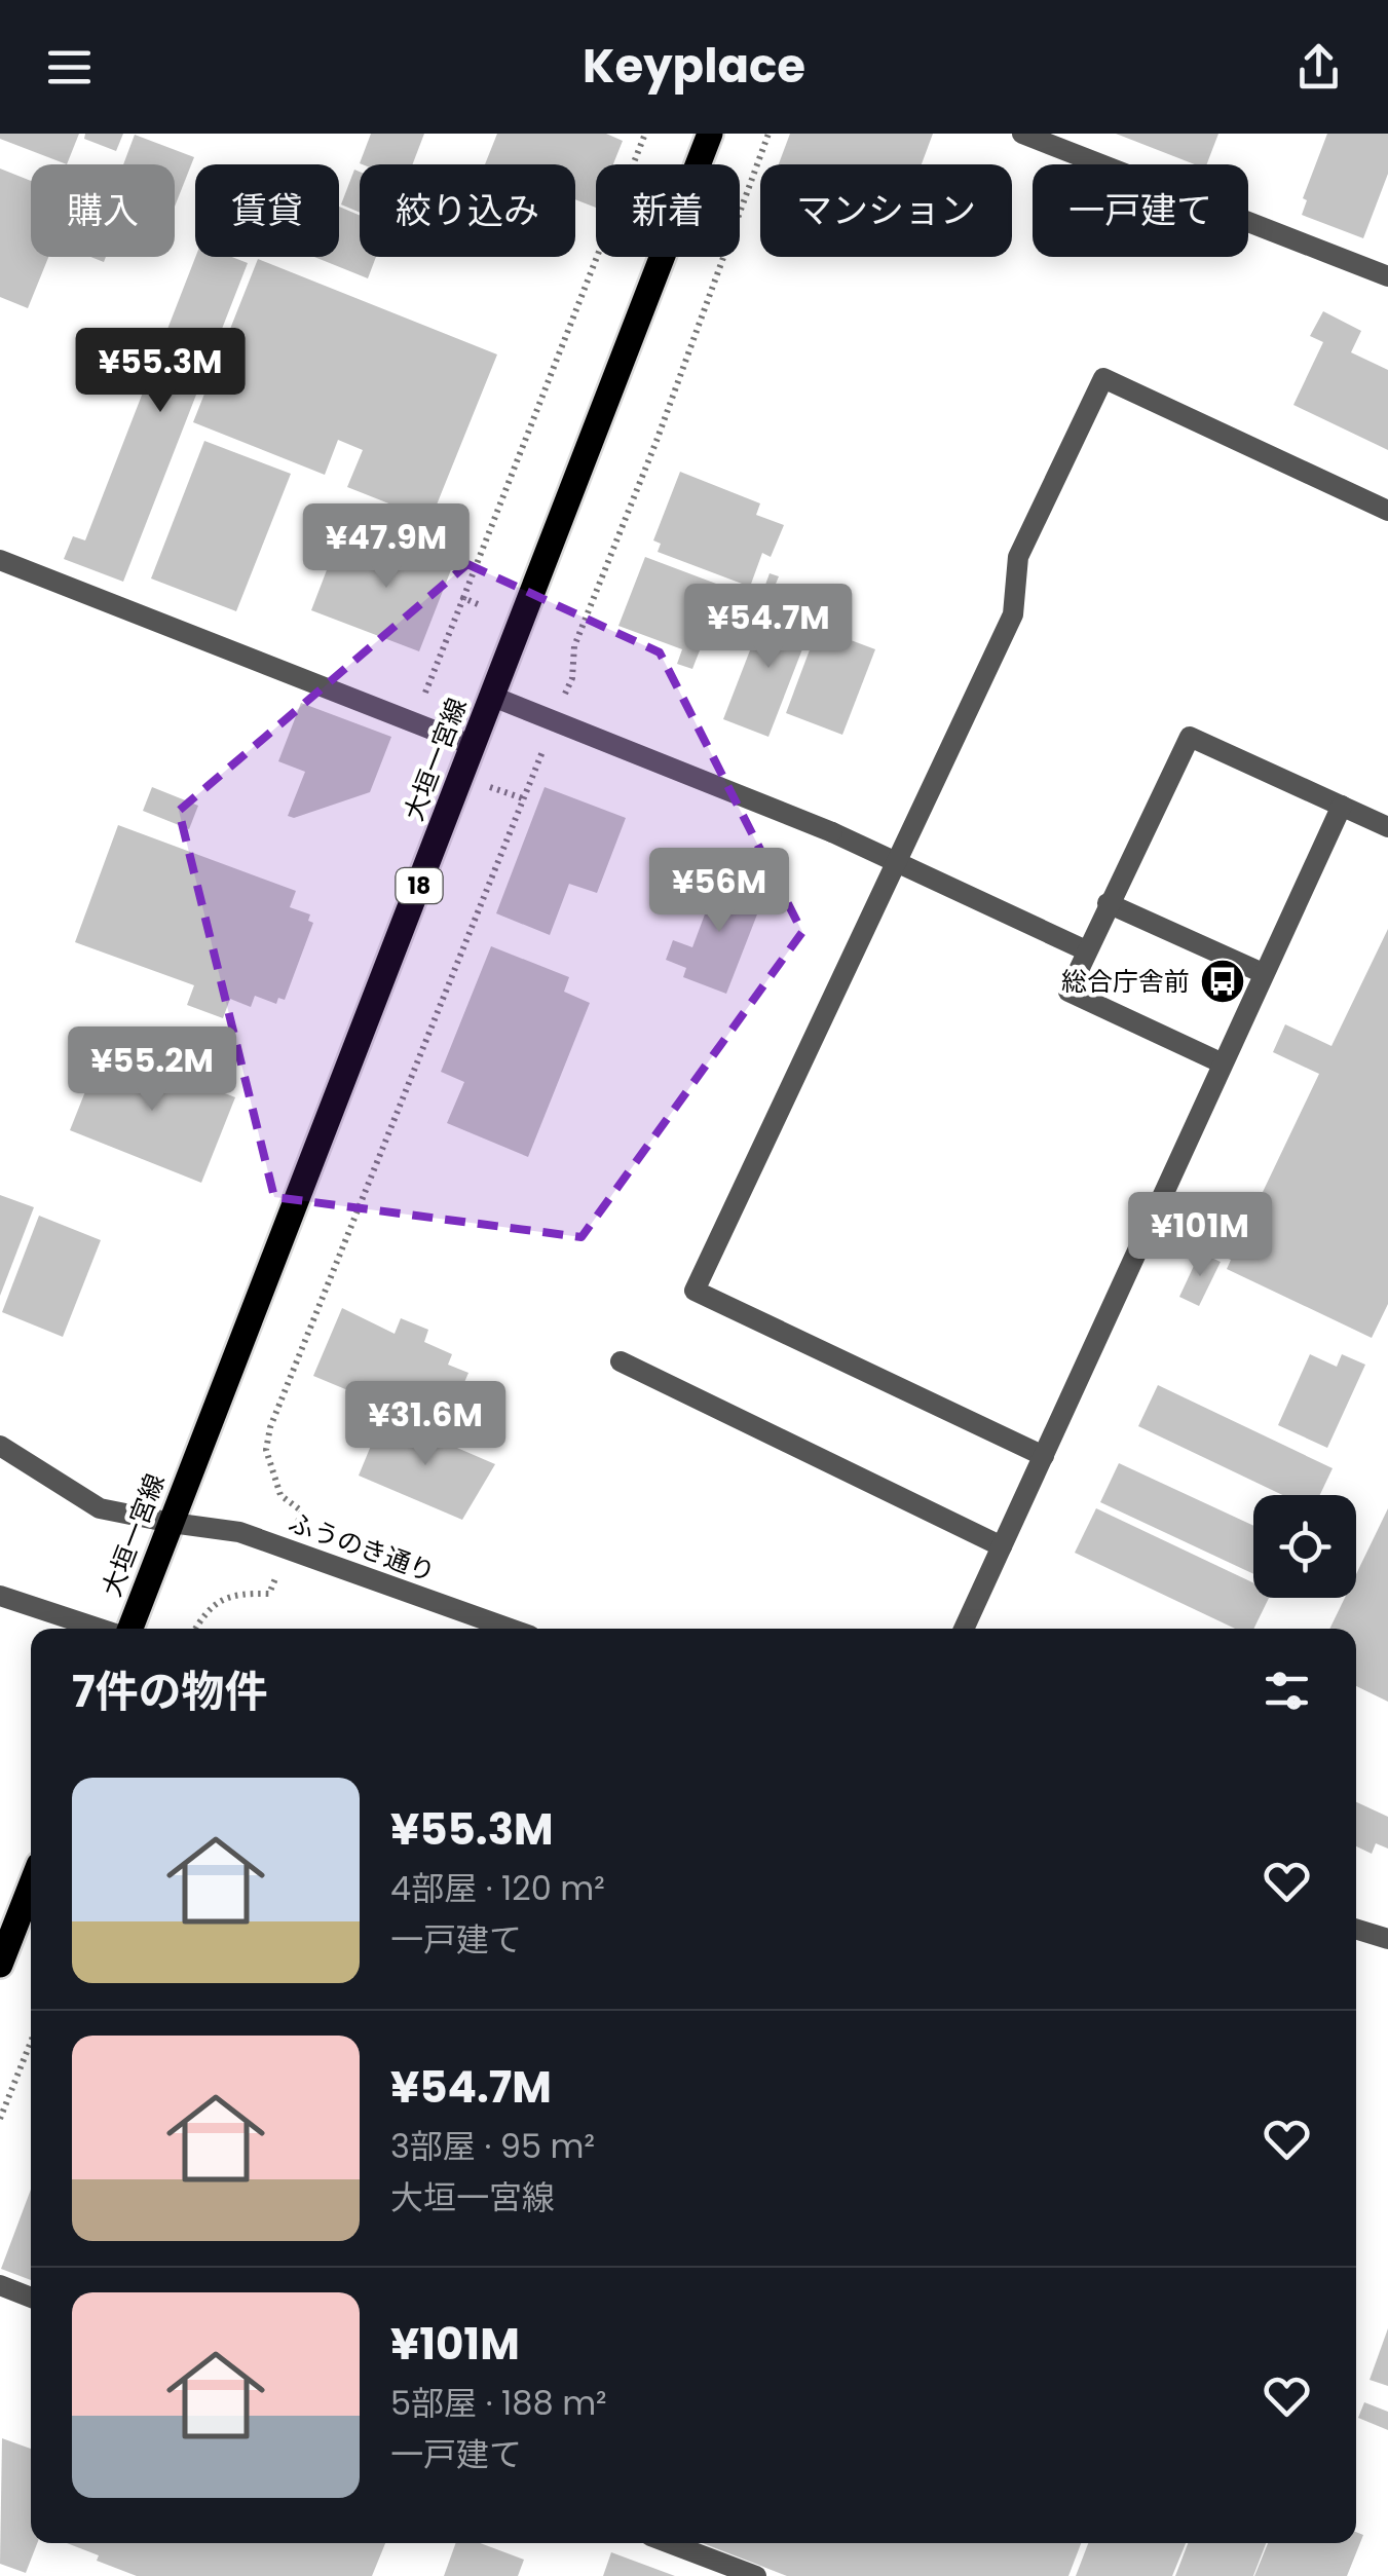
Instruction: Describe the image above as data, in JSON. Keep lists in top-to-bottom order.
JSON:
{
  "streets": {
    "main road": ["大垣一宮線", "18"],
    "street": ["ふうのき通り"]
  },
  "crossings": [
    ["大垣一宮線", "ふうのき通り"]
  ],
  "places": {
    "bus stop": ["総合庁舎前"]
  },
  "page": {
    "header": "Keyplace",
    "chip": [
      "購入",
      "賃貸",
      "絞り込み",
      "新着",
      "マンション",
      "一戸建て"
    ],
    "price": [
      "¥55.3M",
      "¥47.9M",
      "¥54.7M",
      "¥56M",
      "¥55.2M",
      "¥101M",
      "¥31.6M"
    ],
    "heading": "7件の物件",
    "list": [
      {
        "name": "¥55.3M",
        "note": "4部屋 · 120 m² · 一戸建て"
      },
      {
        "name": "¥54.7M",
        "note": "3部屋 · 95 m² · 大垣一宮線"
      },
      {
        "name": "¥101M",
        "note": "5部屋 · 188 m² · 一戸建て"
      }
    ]
  }
}
